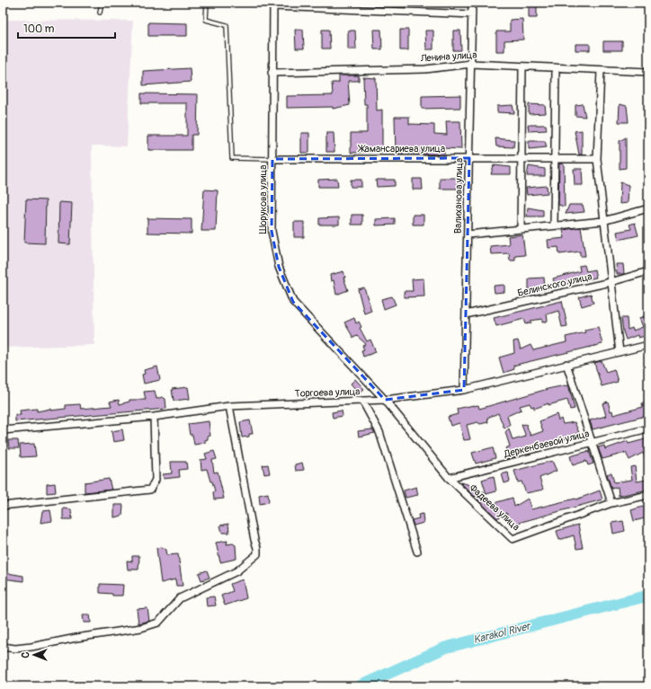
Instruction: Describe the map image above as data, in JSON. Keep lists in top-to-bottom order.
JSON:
{
  "streets": {
    "street": [
      "Ленина улица",
      "Жамансариева улица",
      "Валиханова улица",
      "Шорукова улица",
      "Белинского улица",
      "Торгоева улица",
      "Деркенбаевой улица",
      "Фадеева улица"
    ]
  },
  "crossings": [
    ["Ленина улица", "Валиханова улица"],
    ["Ленина улица", "Шорукова улица"],
    ["Жамансариева улица", "Валиханова улица"],
    ["Жамансариева улица", "Шорукова улица"],
    ["Валиханова улица", "Белинского улица"],
    ["Валиханова улица", "Торгоева улица"],
    ["Шорукова улица", "Торгоева улица"],
    ["Шорукова улица", "Фадеева улица"],
    ["Торгоева улица", "Фадеева улица"],
    ["Деркенбаевой улица", "Фадеева улица"]
  ],
  "water": ["Karakol River"],
  "scale_bar": "100 m",
  "north": "left"
}
